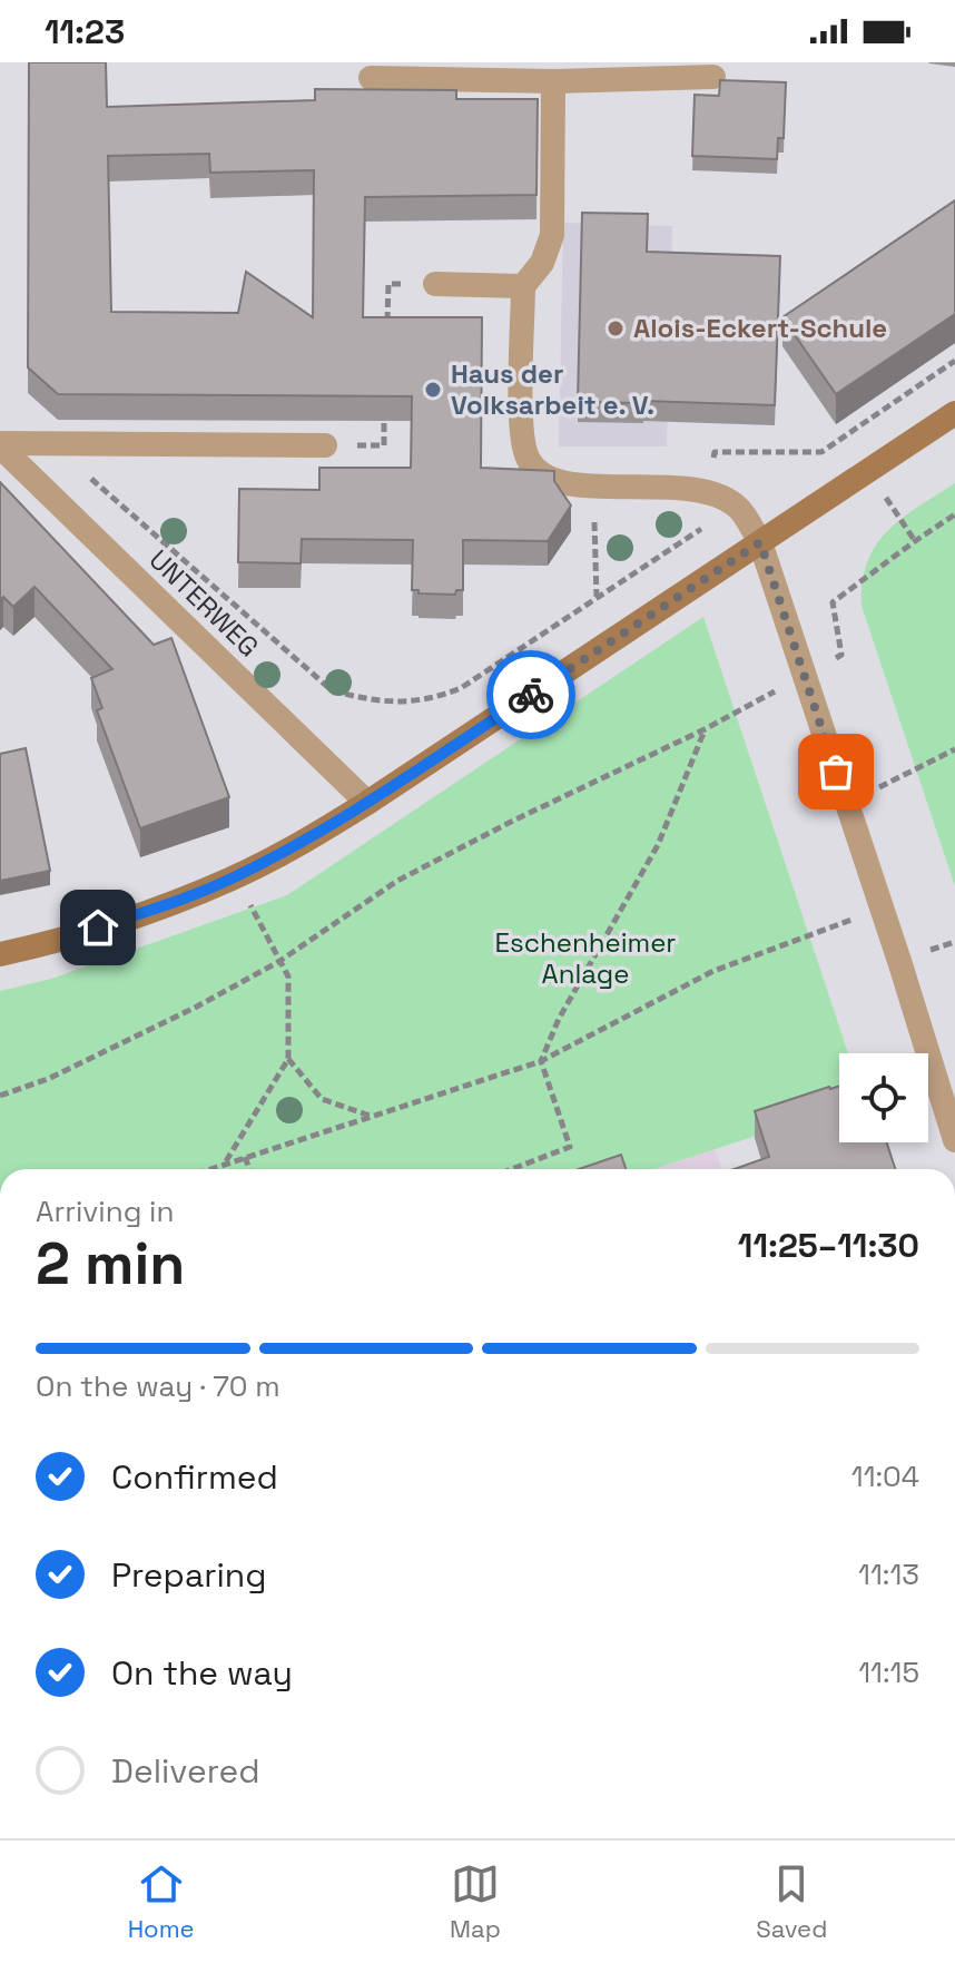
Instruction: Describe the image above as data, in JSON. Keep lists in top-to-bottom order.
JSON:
{
  "streets": {
    "street": ["UNTERWEG"]
  },
  "parks": ["Eschenheimer Anlage"],
  "places": ["Alois-Eckert-Schule", "Haus der Volksarbeit e. V."],
  "page": {
    "status": "11:23",
    "heading": ["2 min", "Arriving in", "11:25–11:30"],
    "bar": "On the way · 70 m",
    "list": [
      ["Confirmed", "11:04"],
      ["Preparing", "11:13"],
      ["On the way", "11:15"],
      "Delivered"
    ],
    "tabs": ["Home", "Map", "Saved"]
  }
}
